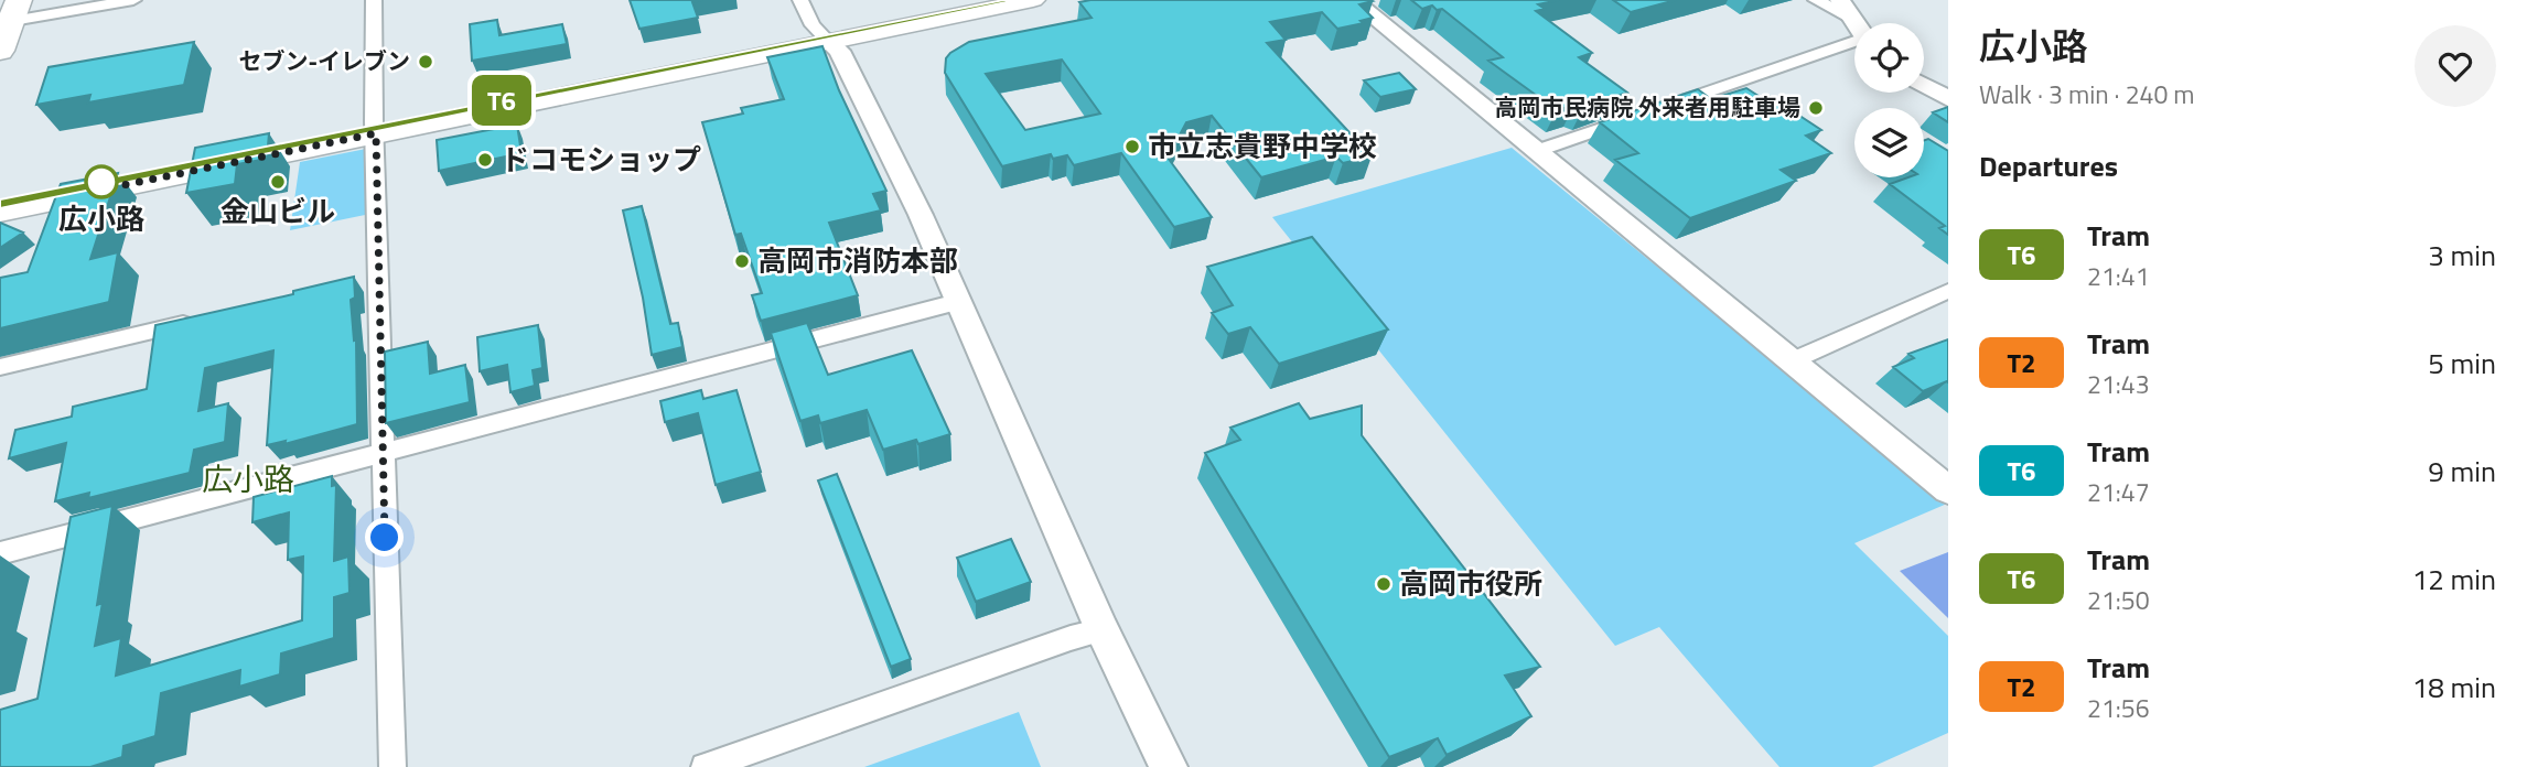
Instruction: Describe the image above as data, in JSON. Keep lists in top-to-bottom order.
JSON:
{
  "districts": ["広小路"],
  "places": [
    "セブン-イレブン",
    "高岡市民病院 外来者用駐車場",
    "市立志貴野中学校",
    "ドコモショップ",
    "広小路",
    "金山ビル",
    "高岡市消防本部",
    "高岡市役所"
  ],
  "lines": ["tram line T6"],
  "page": {
    "on_map": "T6",
    "heading": [
      ["広小路", "Walk · 3 min · 240 m"],
      "Departures"
    ],
    "list": [
      {
        "mark": "T6",
        "name": "Tram",
        "note": "21:41",
        "value": "3 min"
      },
      {
        "mark": "T2",
        "name": "Tram",
        "note": "21:43",
        "value": "5 min"
      },
      {
        "mark": "T6",
        "name": "Tram",
        "note": "21:47",
        "value": "9 min"
      },
      {
        "mark": "T6",
        "name": "Tram",
        "note": "21:50",
        "value": "12 min"
      },
      {
        "mark": "T2",
        "name": "Tram",
        "note": "21:56",
        "value": "18 min"
      }
    ]
  }
}
